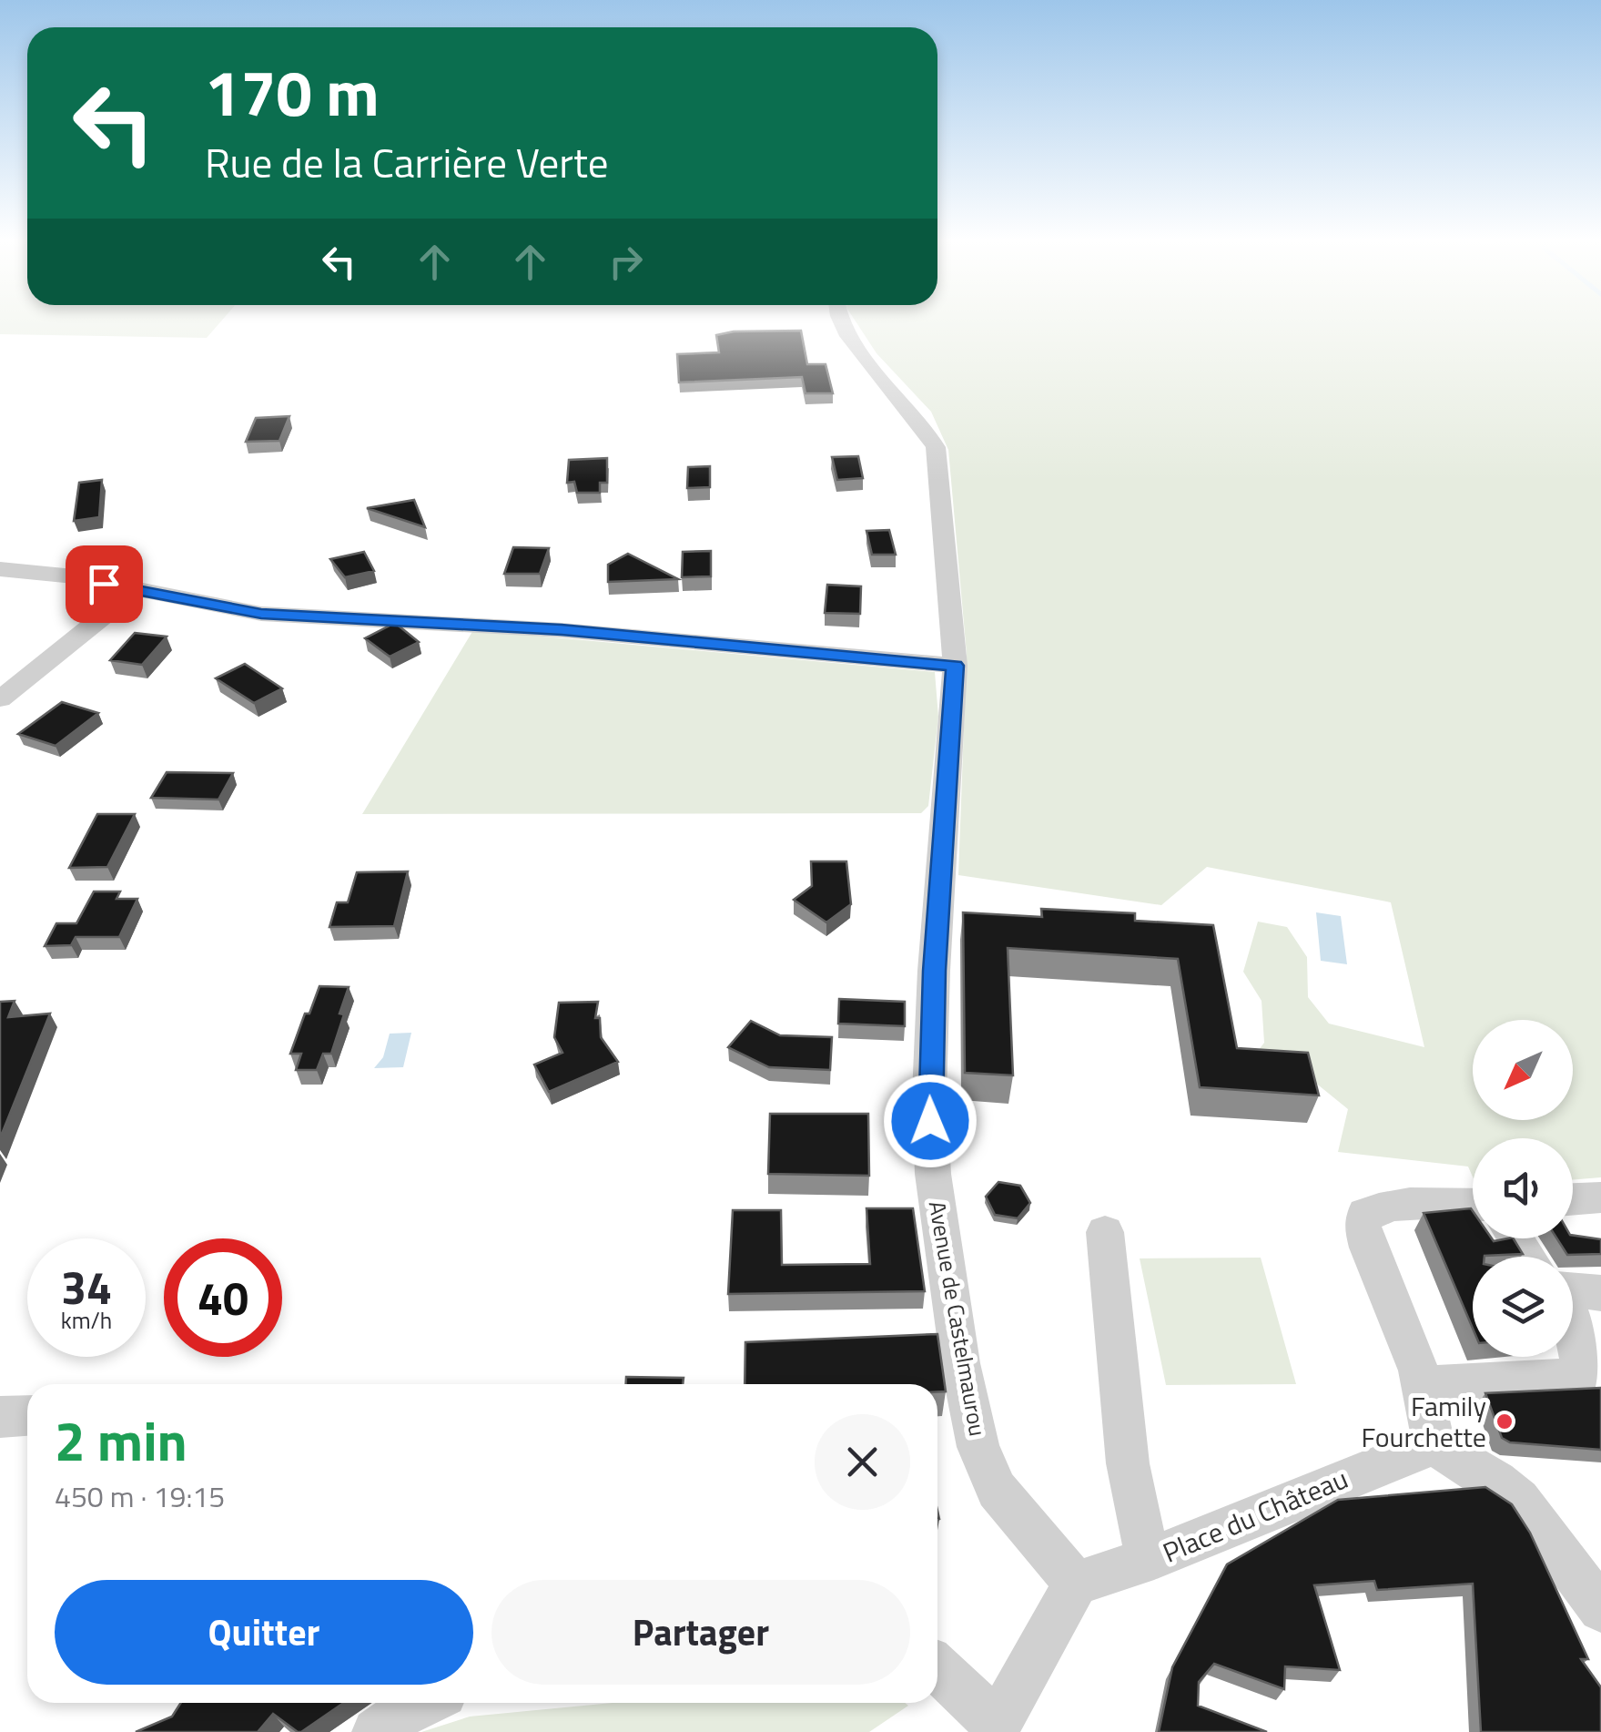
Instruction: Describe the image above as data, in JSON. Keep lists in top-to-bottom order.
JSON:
{
  "streets": {
    "street": ["Avenue de Castelmaurou", "Place du Château"]
  },
  "crossings": [
    ["Avenue de Castelmaurou", "Place du Château"]
  ],
  "places": ["Family Fourchette"],
  "north": "bottom left",
  "page": {
    "turn": ["170 m", "Rue de la Carrière Verte"],
    "speed": "34 km/h",
    "limit": "40",
    "heading": ["2 min", "450 m · 19:15"],
    "buttons": ["Quitter", "Partager"]
  }
}
